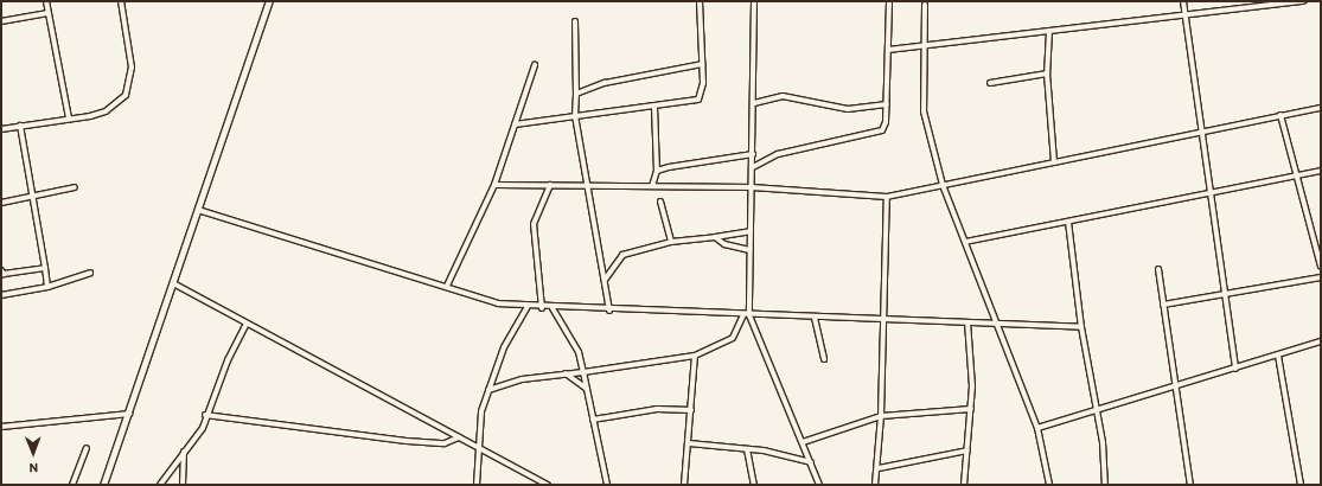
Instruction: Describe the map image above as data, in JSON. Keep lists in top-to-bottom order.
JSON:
{
  "north": "bottom"
}
